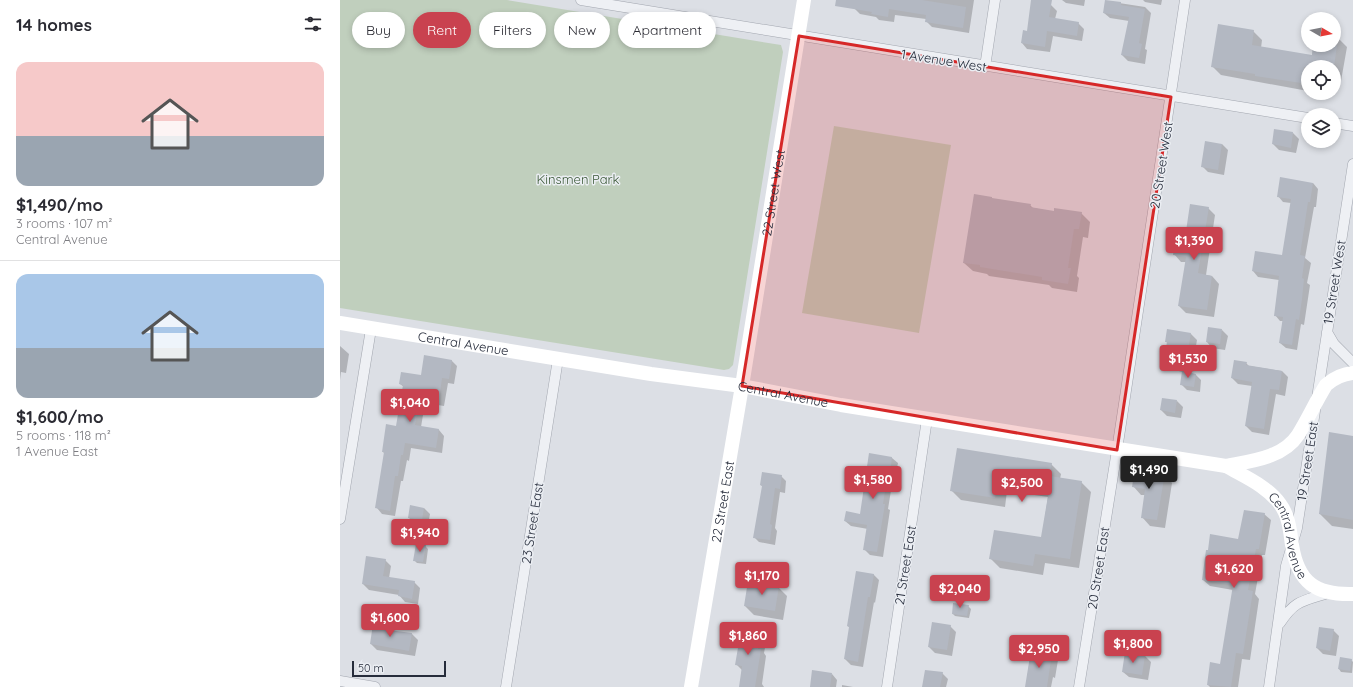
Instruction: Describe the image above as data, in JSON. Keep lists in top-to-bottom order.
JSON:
{
  "streets": {
    "street": [
      "1 Avenue West",
      "20 Street West",
      "22 Street West",
      "19 Street West",
      "Central Avenue",
      "19 Street East",
      "22 Street East",
      "23 Street East",
      "21 Street East",
      "20 Street East"
    ]
  },
  "crossings": [
    ["1 Avenue West", "20 Street West"],
    ["1 Avenue West", "22 Street West"],
    ["20 Street West", "Central Avenue"],
    ["20 Street West", "20 Street East"],
    ["22 Street West", "Central Avenue"],
    ["22 Street West", "22 Street East"],
    ["19 Street West", "Central Avenue"],
    ["19 Street West", "19 Street East"],
    ["Central Avenue", "19 Street East"],
    ["Central Avenue", "22 Street East"],
    ["Central Avenue", "23 Street East"],
    ["Central Avenue", "21 Street East"],
    ["Central Avenue", "20 Street East"]
  ],
  "parks": ["Kinsmen Park"],
  "scale_bar": "50 m",
  "north": "right",
  "page": {
    "heading": "14 homes",
    "chip": [
      "Buy",
      "Rent",
      "Filters",
      "New",
      "Apartment"
    ],
    "list": [
      {
        "name": "$1,490/mo",
        "note": "3 rooms · 107 m² · Central Avenue"
      },
      {
        "name": "$1,600/mo",
        "note": "5 rooms · 118 m² · 1 Avenue East"
      }
    ],
    "price": [
      "$1,390",
      "$1,530",
      "$1,040",
      "$1,490",
      "$1,580",
      "$2,500",
      "$1,940",
      "$1,620",
      "$1,170",
      "$2,040",
      "$1,600",
      "$1,860",
      "$1,800",
      "$2,950"
    ],
    "scale": "50 m"
  }
}
